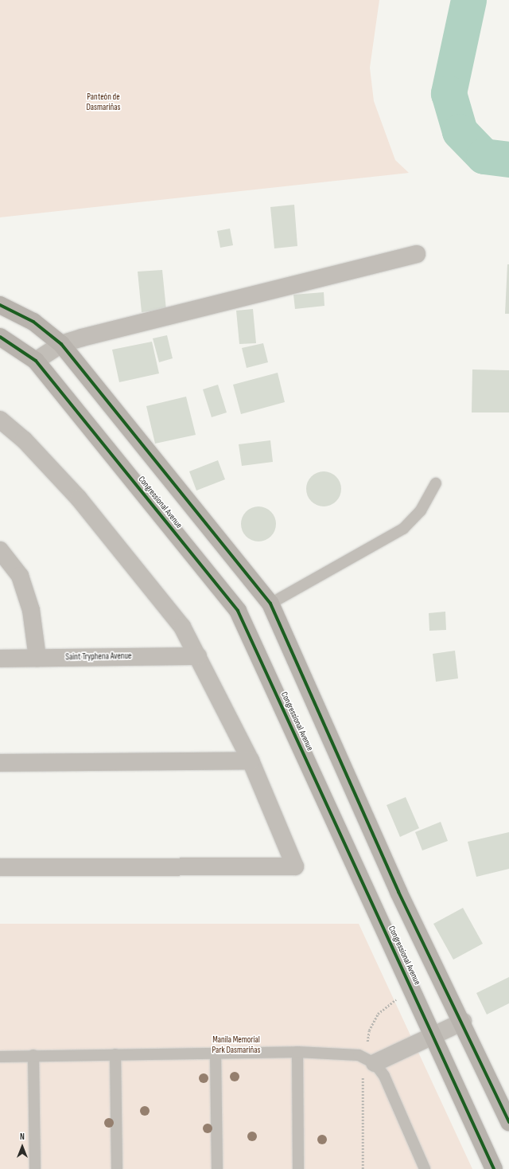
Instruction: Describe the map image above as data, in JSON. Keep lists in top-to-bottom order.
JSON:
{
  "streets": {
    "main road": ["Congressional Avenue"],
    "street": ["Saint Tryphena Avenue"]
  },
  "parks": ["Panteón de Dasmariñas", "Manila Memorial Park Dasmariñas"],
  "north": "top"
}
